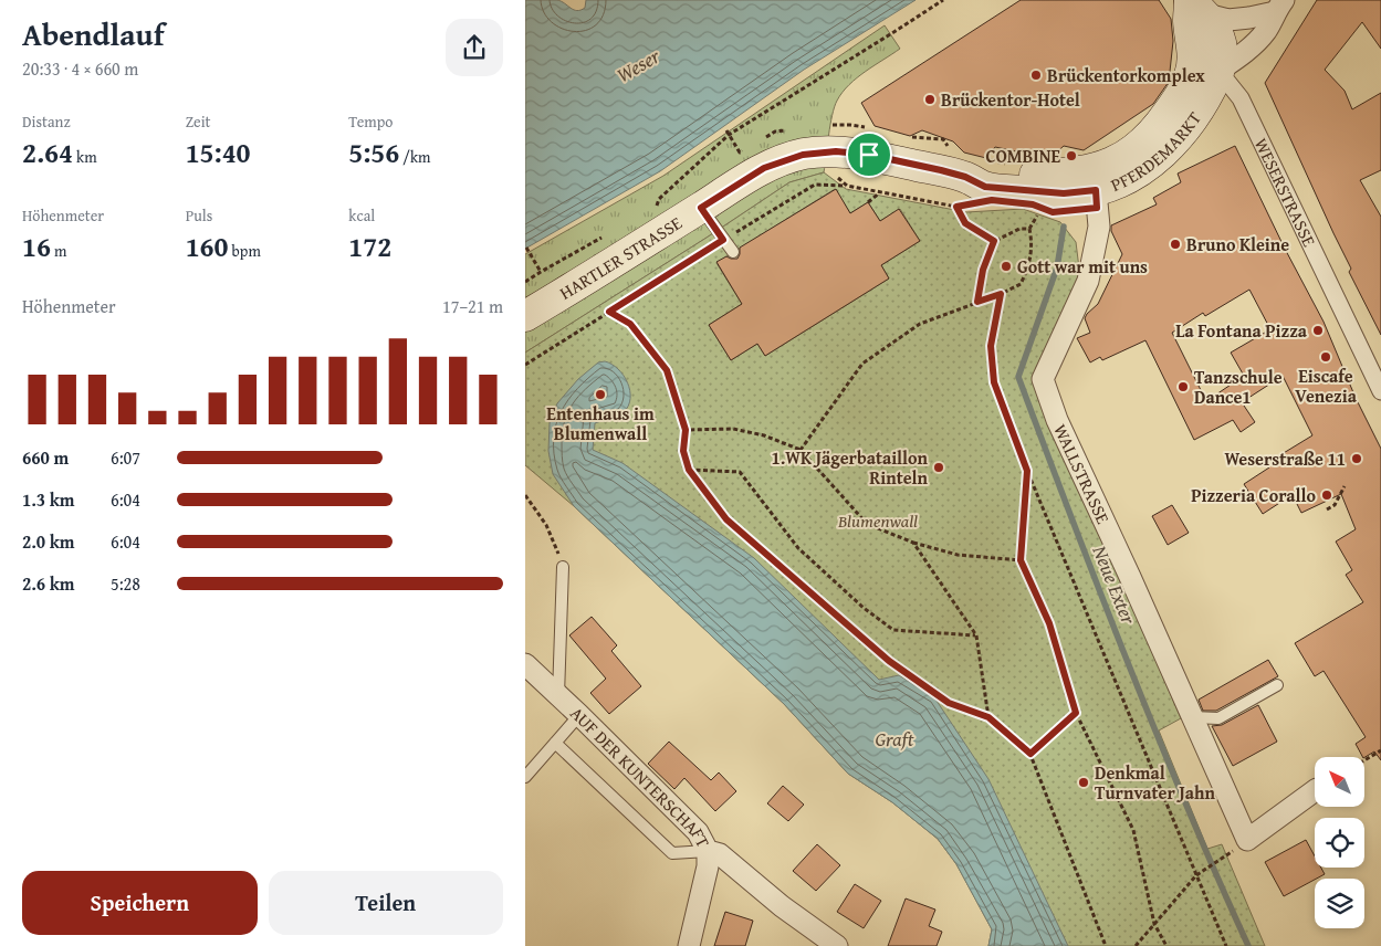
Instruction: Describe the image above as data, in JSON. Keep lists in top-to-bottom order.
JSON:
{
  "streets": {
    "main road": ["PFERDEMARKT", "HARTLER STRASSE"],
    "street": ["WESERSTRASSE", "WALLSTRASSE", "AUF DER KUNTERSCHAFT"]
  },
  "crossings": [
    ["PFERDEMARKT", "WESERSTRASSE"],
    ["PFERDEMARKT", "HARTLER STRASSE"],
    ["PFERDEMARKT", "WALLSTRASSE"]
  ],
  "water": ["Weser", "Neue Exter", "Graft"],
  "parks": ["Blumenwall"],
  "places": [
    "Brückentorkomplex",
    "Brückentor-Hotel",
    "COMBINE",
    "Bruno Kleine",
    "Gott war mit uns",
    "La Fontana Pizza",
    "Eiscafe Venezia",
    "Tanzschule Dance1",
    "Entenhaus im Blumenwall",
    "Weserstraße 11",
    "1.WK Jägerbataillon Rinteln",
    "Pizzeria Corallo",
    "Denkmal Turnvater Jahn"
  ],
  "north": "top left",
  "page": {
    "heading": ["Abendlauf", "20:33 · 4 × 660 m"],
    "stats": [
      ["Distanz", "2.64 km"],
      ["Zeit", "15:40"],
      ["Tempo", "5:56 /km"],
      ["Höhenmeter", "16 m"],
      ["Puls", "160 bpm"],
      ["kcal", "172"]
    ],
    "chart": ["Höhenmeter", "17–21 m"],
    "list": [
      {
        "name": "660 m",
        "note": "6:07"
      },
      {
        "name": "1.3 km",
        "note": "6:04"
      },
      {
        "name": "2.0 km",
        "note": "6:04"
      },
      {
        "name": "2.6 km",
        "note": "5:28"
      }
    ],
    "buttons": ["Speichern", "Teilen"]
  }
}
